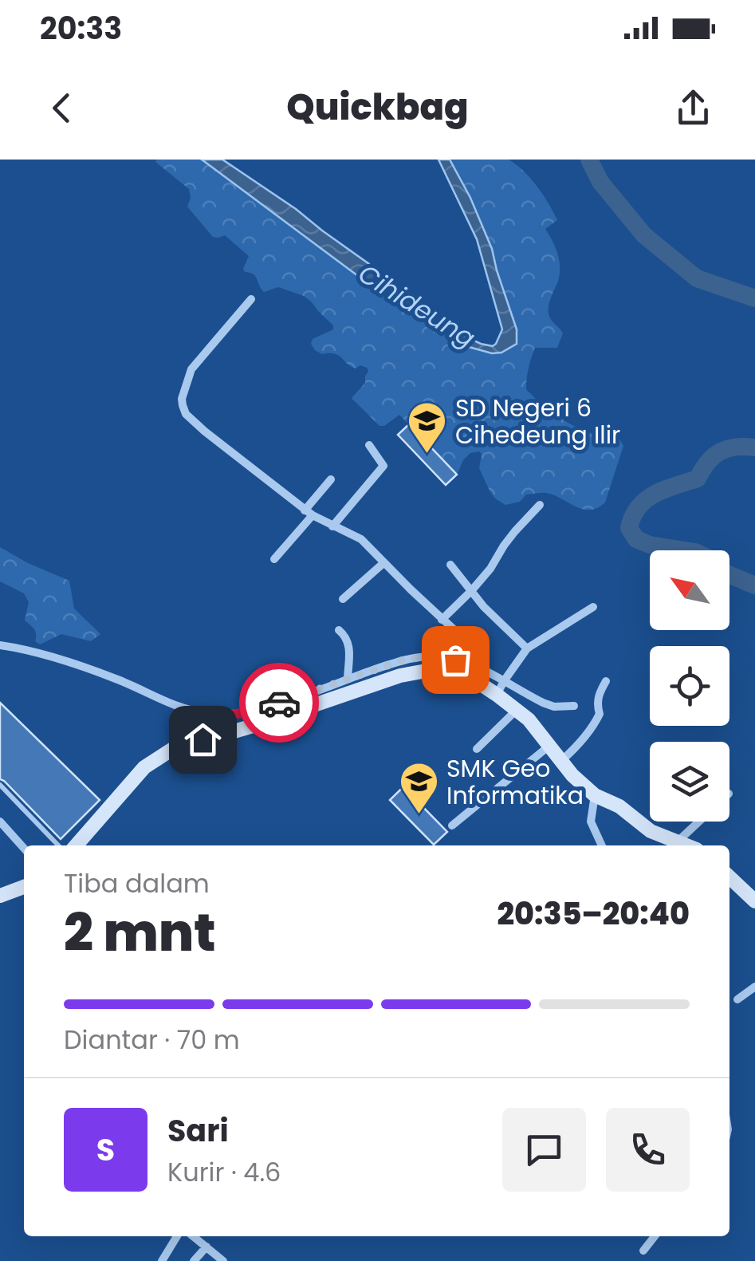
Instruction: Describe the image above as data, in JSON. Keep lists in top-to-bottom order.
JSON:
{
  "water": ["Cihideung"],
  "places": {
    "school or university": ["SD Negeri 6 Cihedeung Ilir", "SMK Geo Informatika"]
  },
  "north": "top left",
  "page": {
    "status": "20:33",
    "header": "Quickbag",
    "heading": ["2 mnt", "Tiba dalam", "20:35–20:40"],
    "panel": ["Sari", "Kurir · 4.6"],
    "bar": "Diantar · 70 m",
    "round": "S"
  }
}
